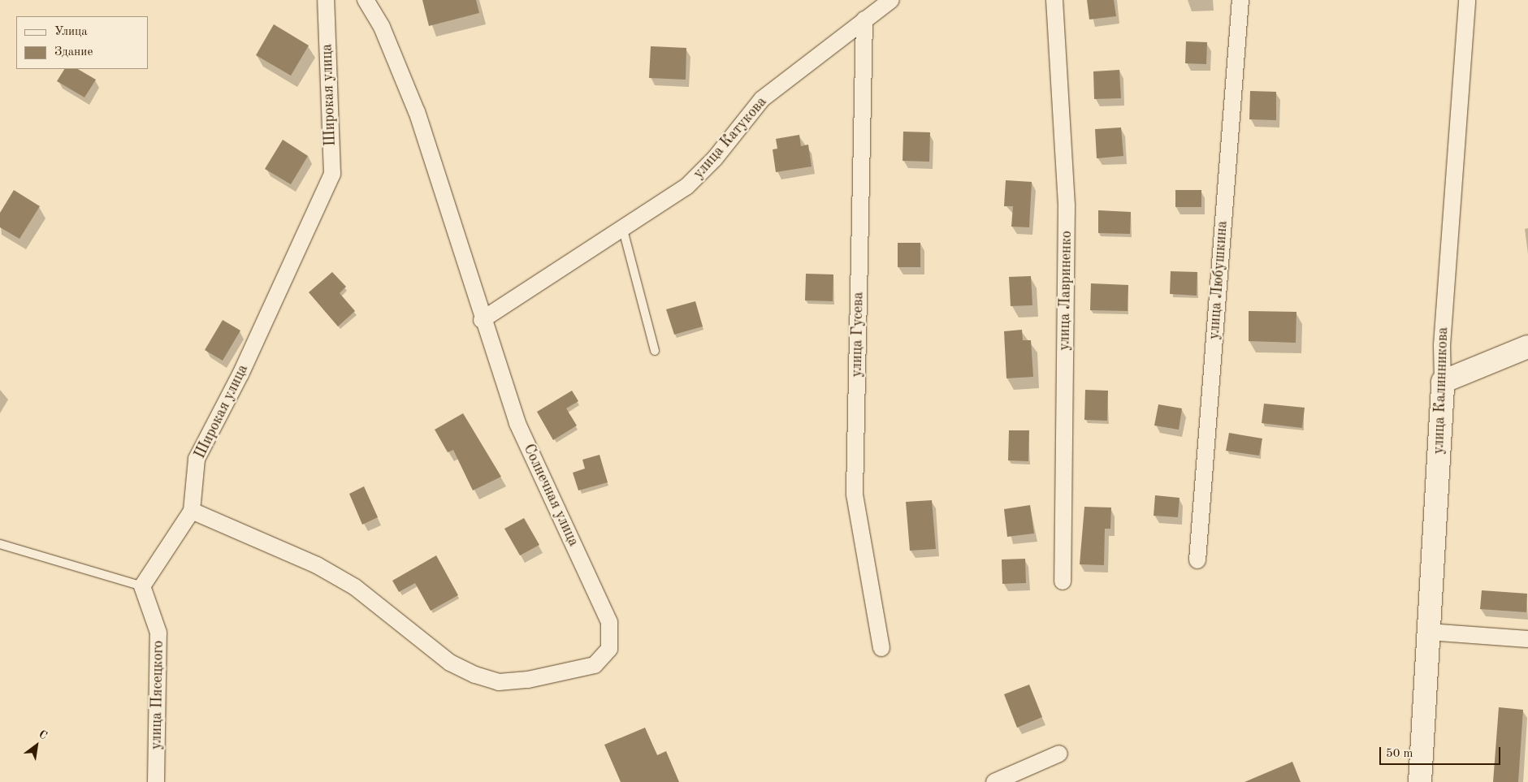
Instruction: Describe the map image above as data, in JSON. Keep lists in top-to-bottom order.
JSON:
{
  "streets": {
    "main road": ["улица Калинникова"],
    "street": [
      "Широкая улица",
      "улица Катукова",
      "улица Любушкина",
      "улица Лавриненко",
      "улица Гусева",
      "Солнечная улица",
      "улица Пясецкого"
    ]
  },
  "crossings": [
    ["Широкая улица", "Солнечная улица"],
    ["улица Катукова", "улица Гусева"],
    ["улица Катукова", "Солнечная улица"]
  ],
  "legend": ["Улица", "Здание"],
  "scale_bar": "50 m",
  "north": "top right"
}
